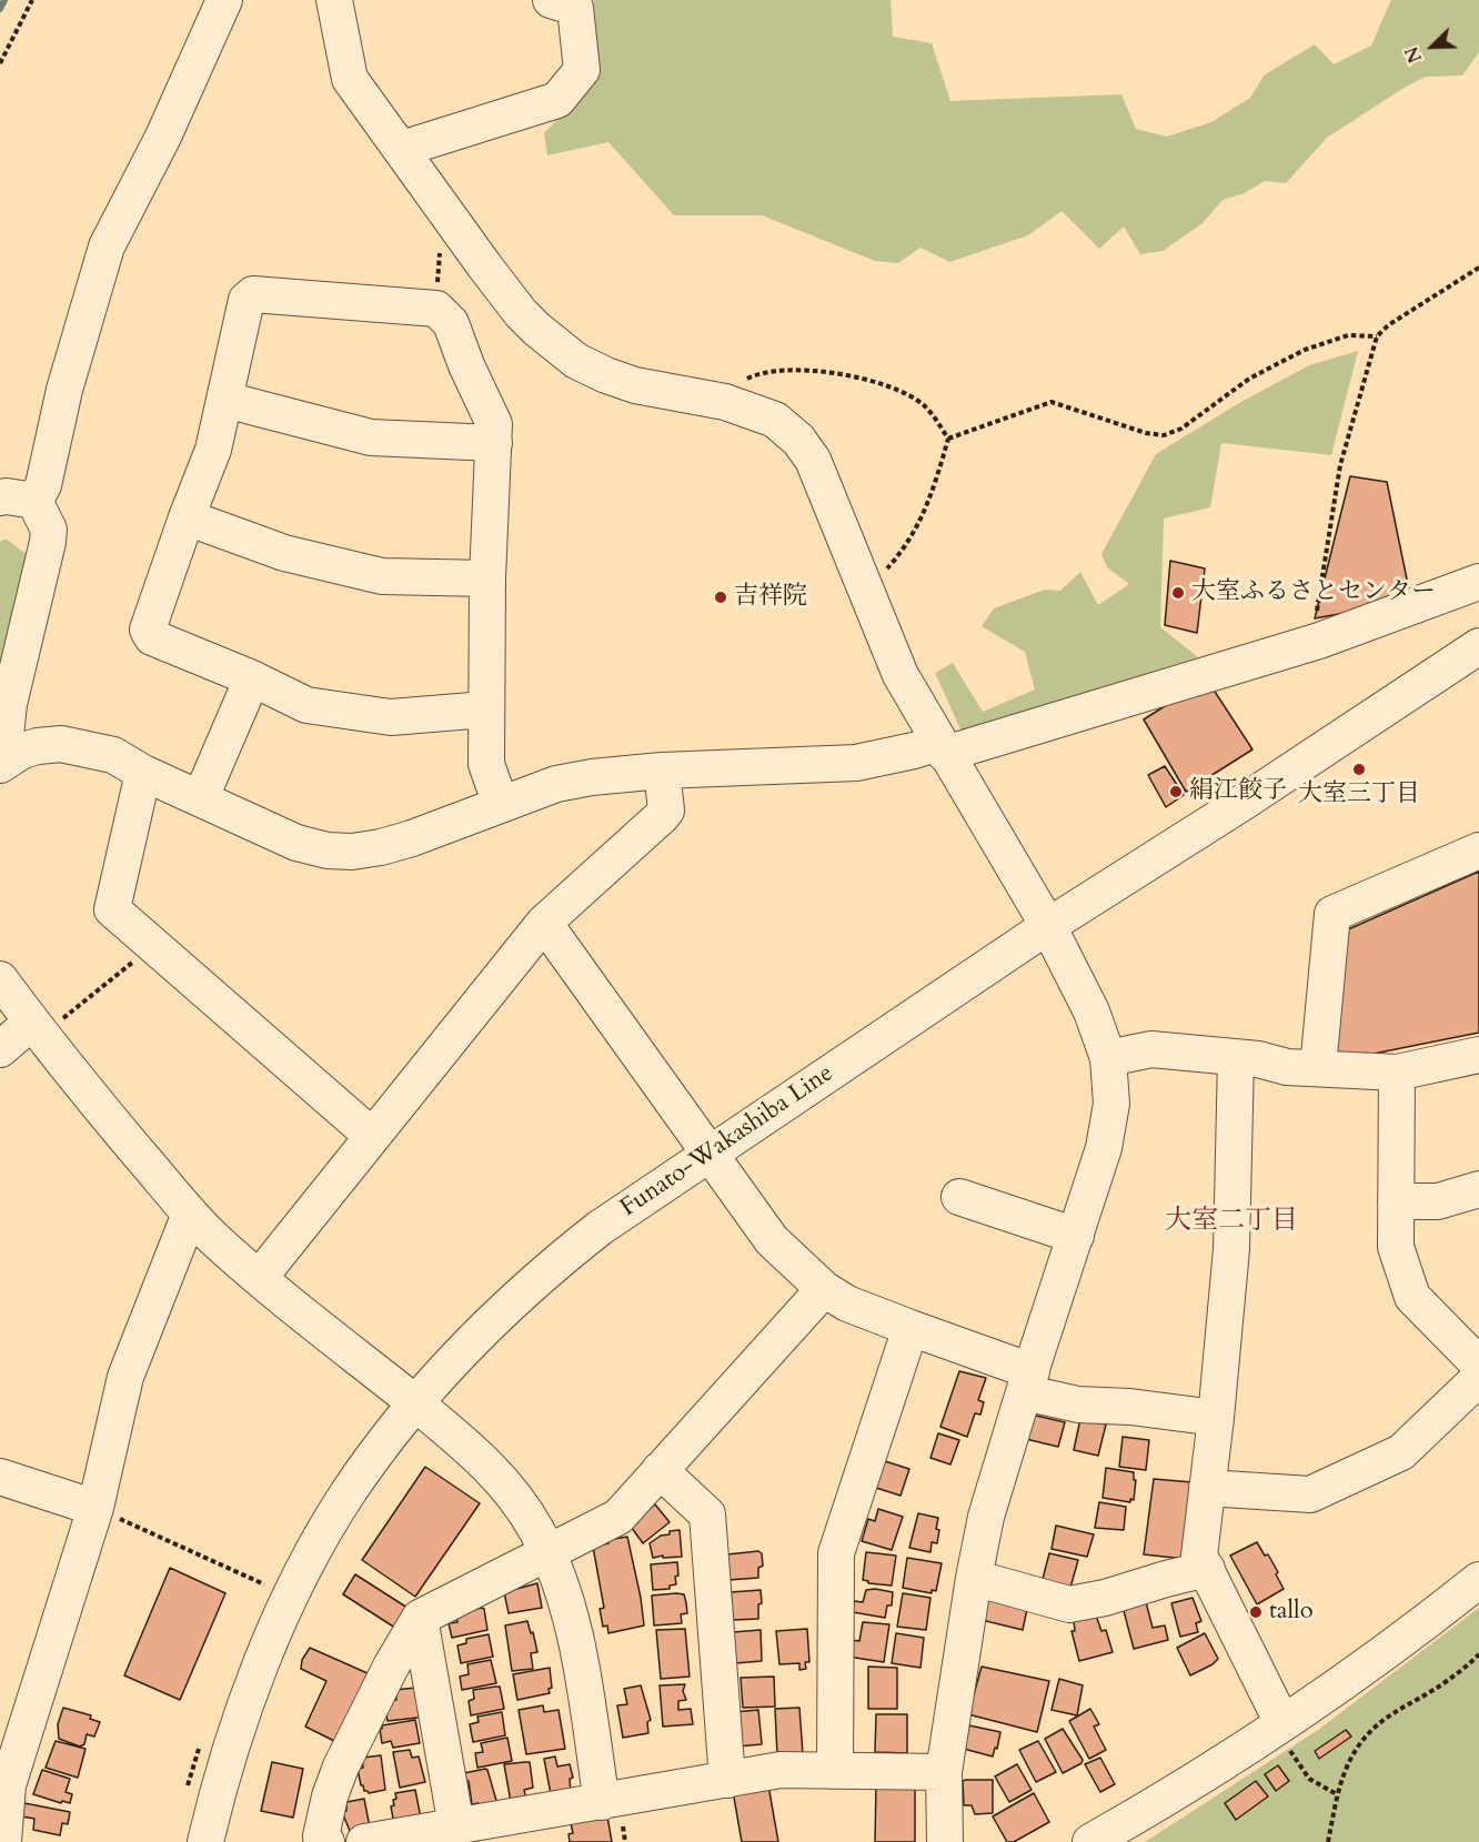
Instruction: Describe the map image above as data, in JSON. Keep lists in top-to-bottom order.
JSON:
{
  "streets": {
    "street": ["Funato-Wakashiba Line"]
  },
  "districts": ["大室二丁目"],
  "places": [
    "大室ふるさとセンター",
    "吉祥院",
    "大室三丁目",
    "絹江餃子",
    "tallo"
  ],
  "north": "bottom left"
}
